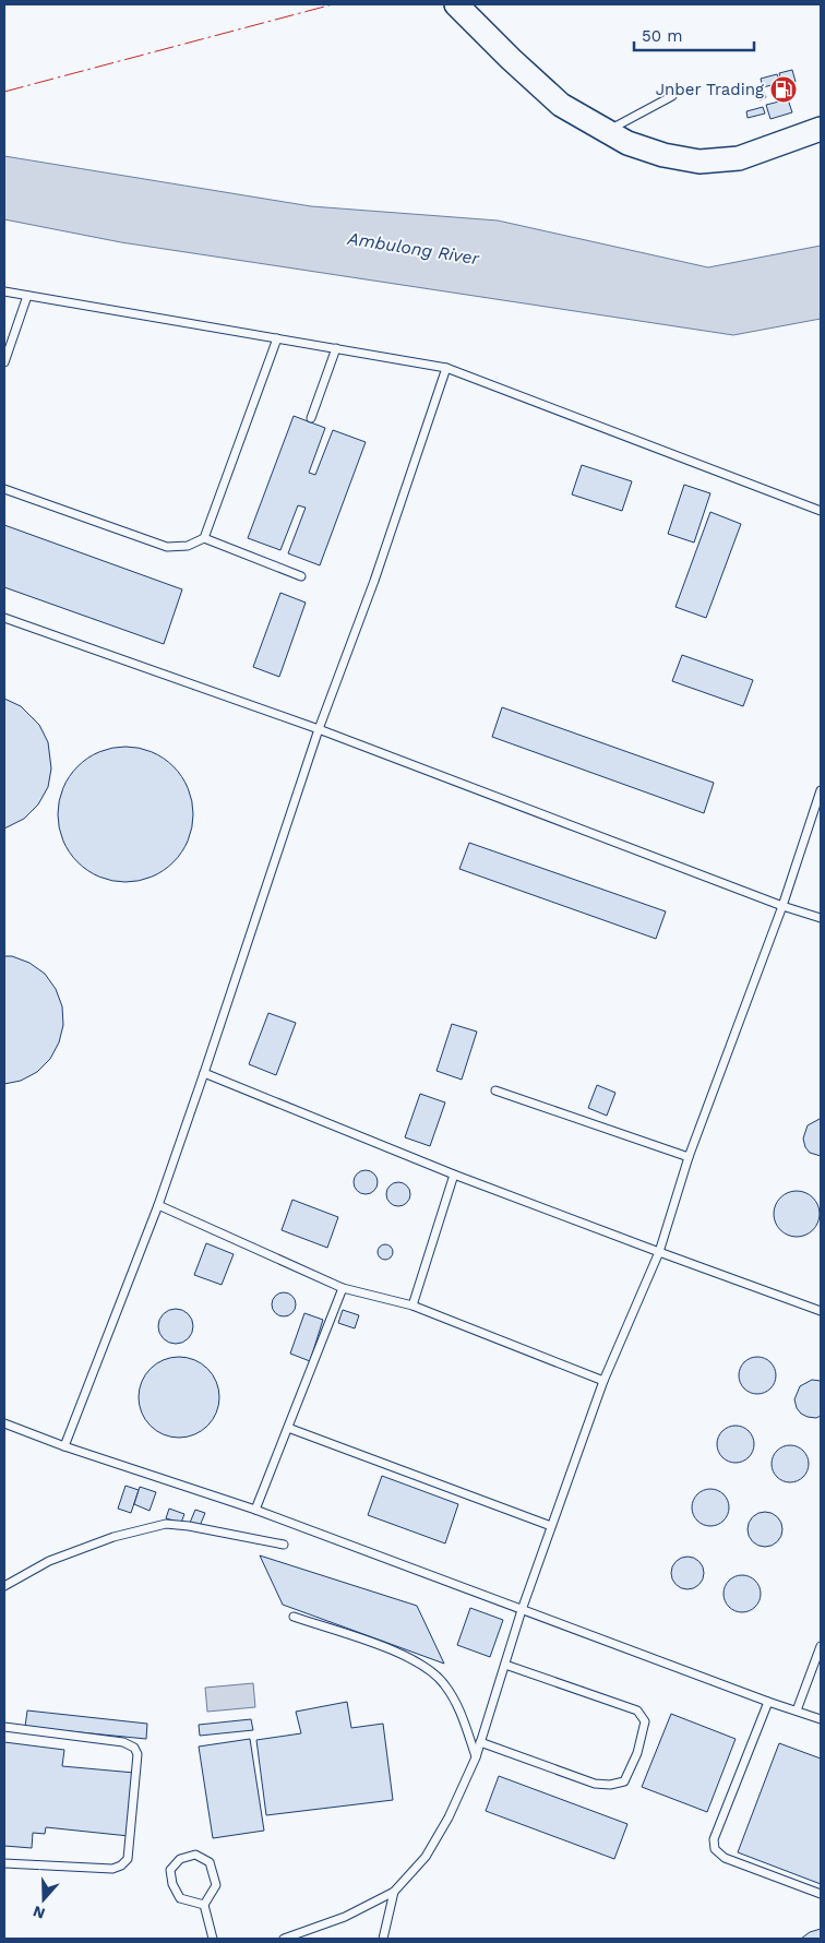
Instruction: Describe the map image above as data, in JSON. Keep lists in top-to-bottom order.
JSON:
{
  "water": ["Ambulong River"],
  "places": {
    "fuel station": ["Jnber Trading"]
  },
  "scale_bar": "50 m",
  "north": "bottom"
}
